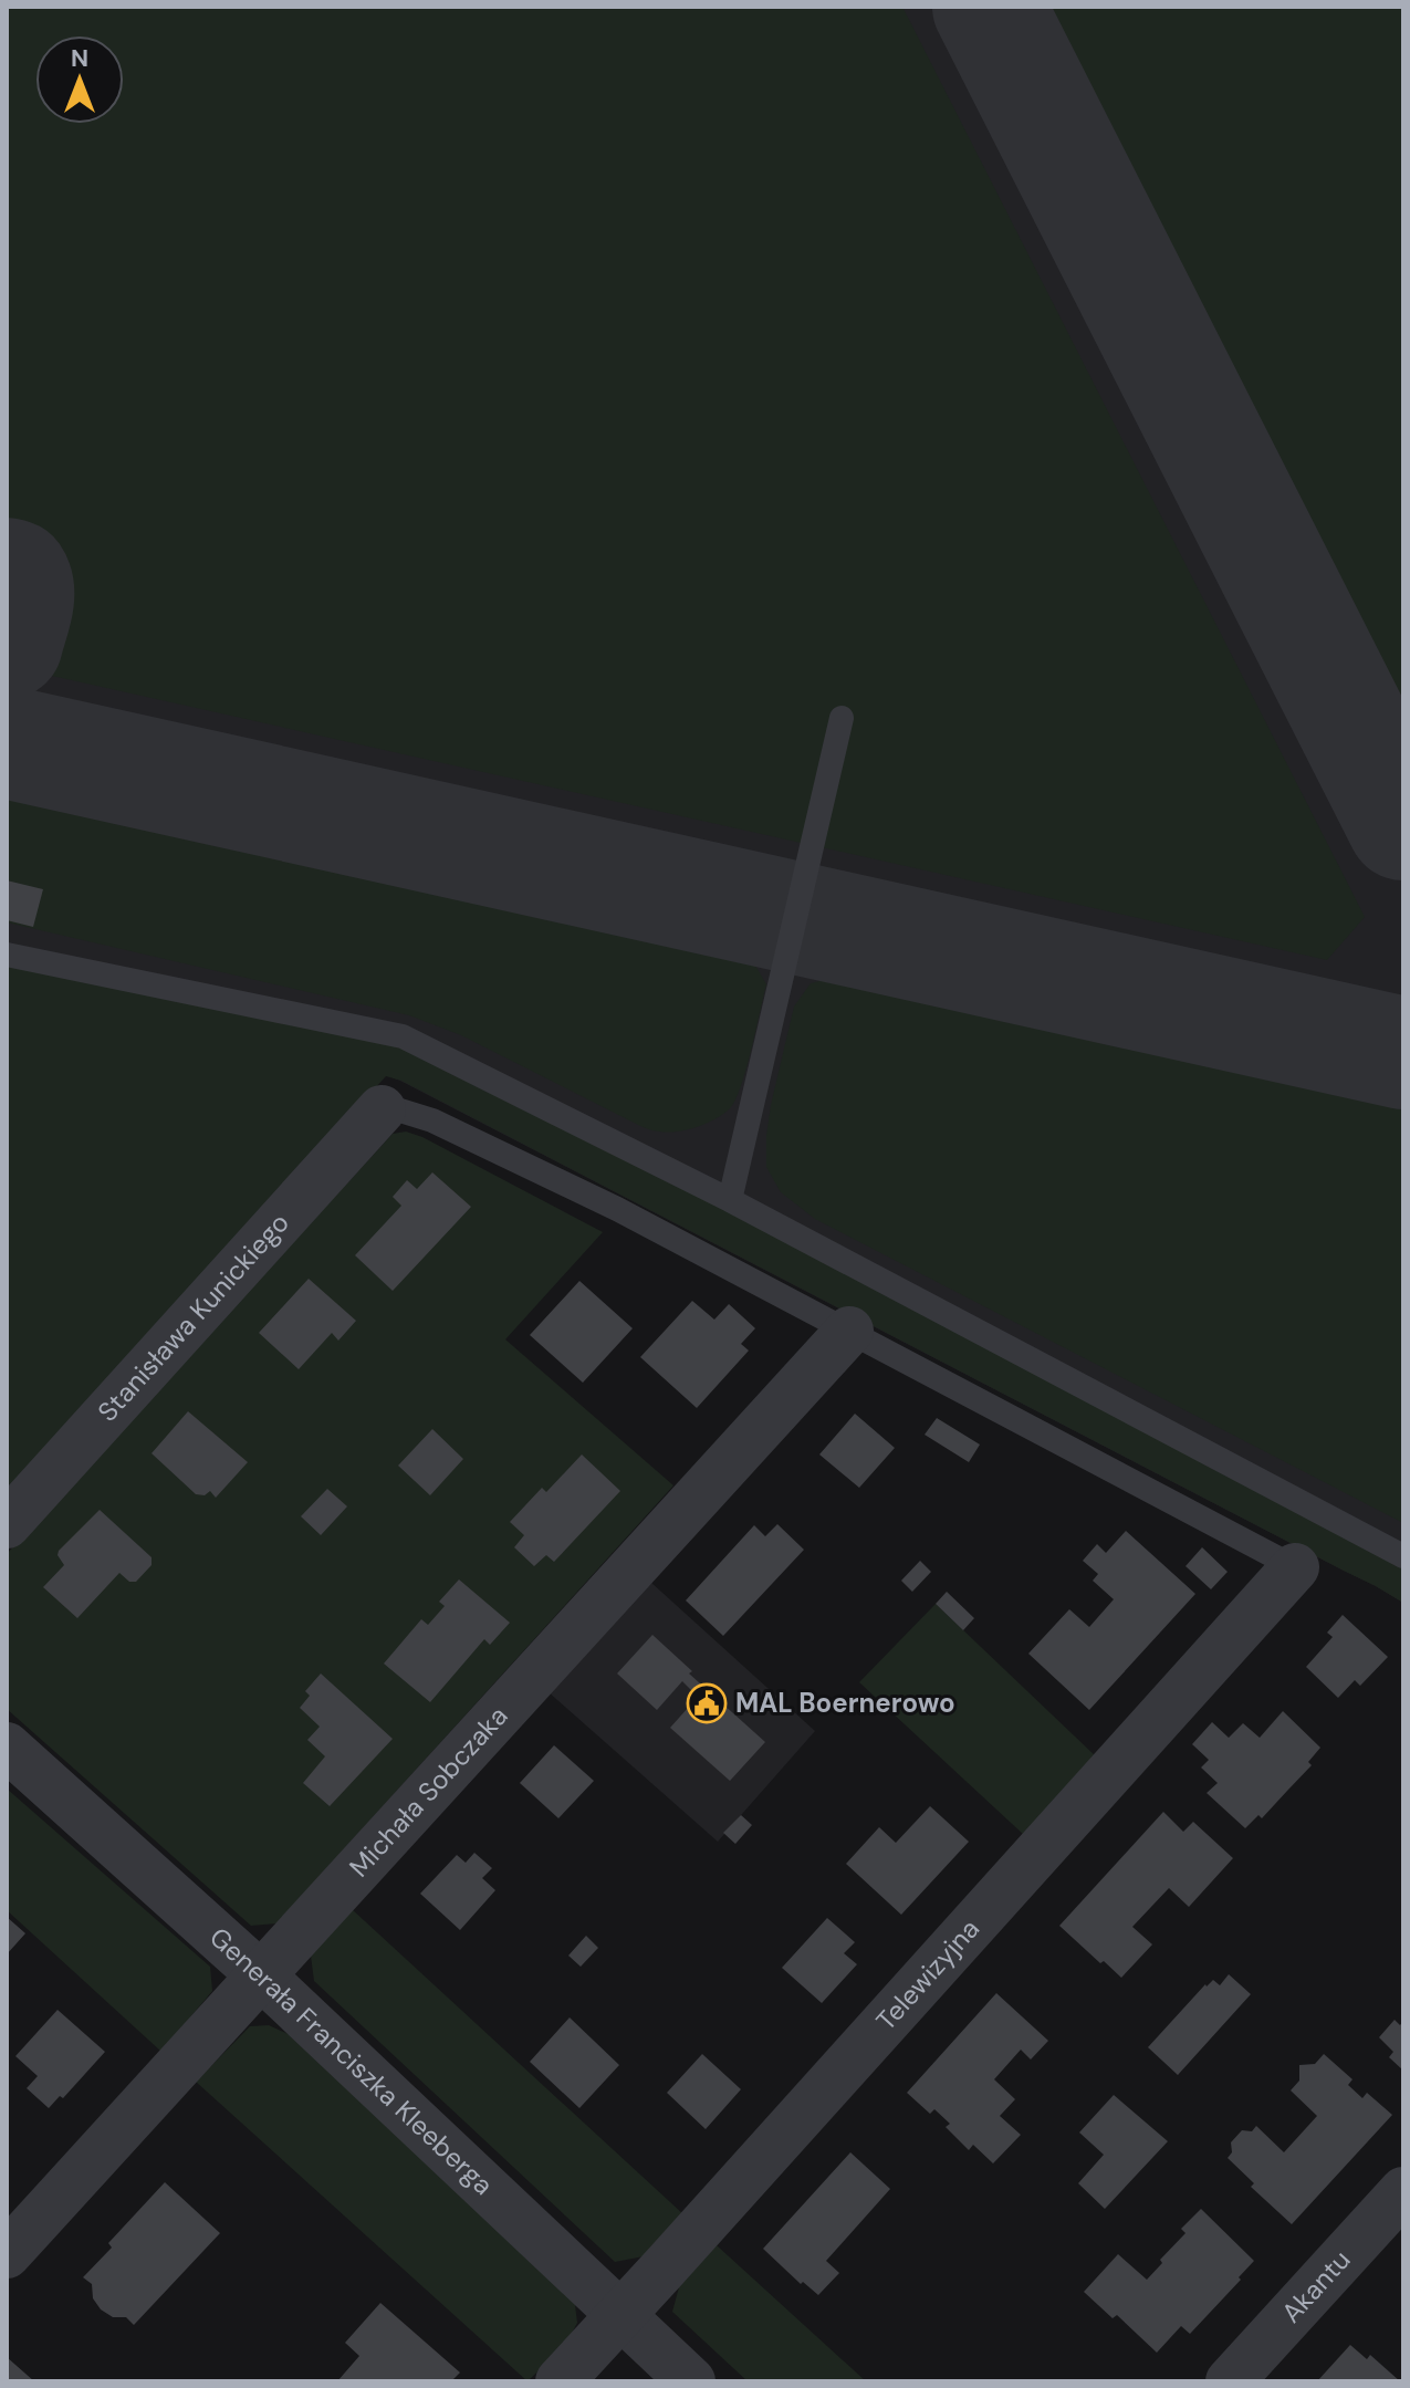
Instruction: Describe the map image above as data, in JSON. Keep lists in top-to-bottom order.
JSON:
{
  "streets": {
    "street": [
      "Stanisława Kunickiego",
      "Michała Sobczaka",
      "Telewizyjna",
      "Generała Franciszka Kleeberga",
      "Akantu"
    ]
  },
  "crossings": [
    ["Michała Sobczaka", "Generała Franciszka Kleeberga"],
    ["Telewizyjna", "Generała Franciszka Kleeberga"]
  ],
  "places": {
    "public building": ["MAL Boernerowo"]
  },
  "north": "top"
}
